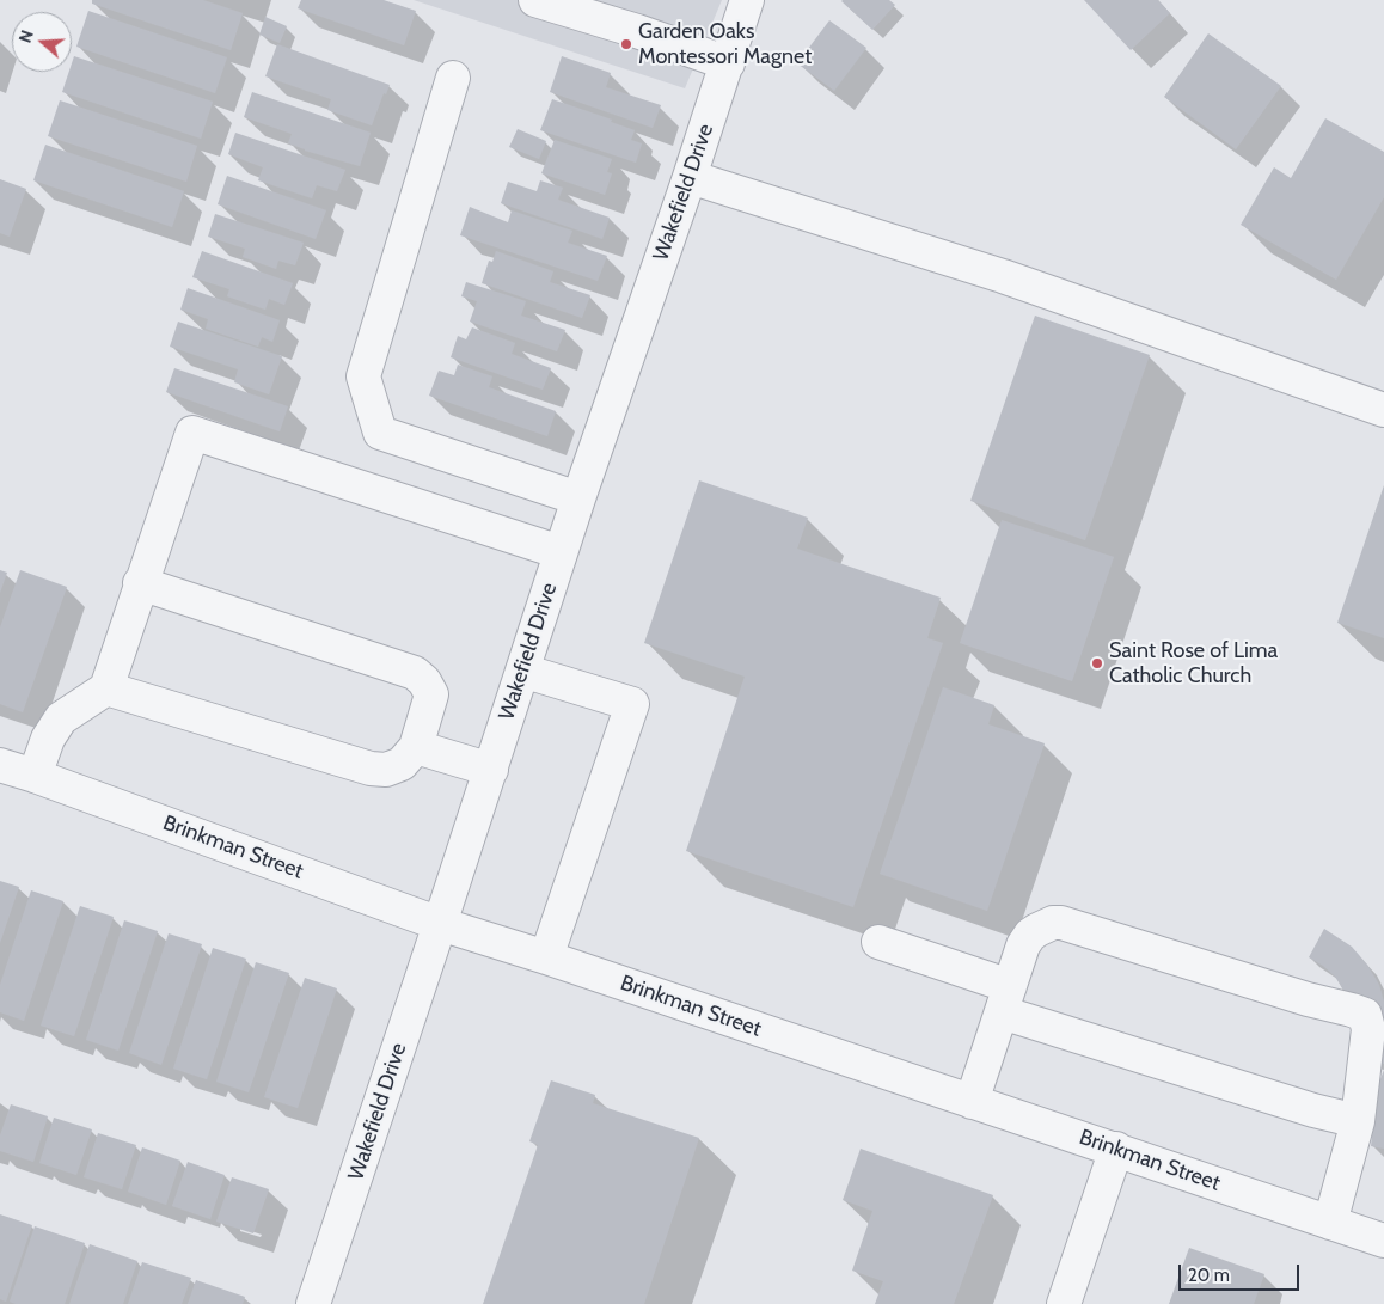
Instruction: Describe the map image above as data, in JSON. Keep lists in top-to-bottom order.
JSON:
{
  "streets": {
    "street": ["Wakefield Drive", "Brinkman Street"]
  },
  "crossings": [
    ["Wakefield Drive", "Brinkman Street"]
  ],
  "places": ["Garden Oaks Montessori Magnet", "Saint Rose of Lima Catholic Church"],
  "scale_bar": "20 m",
  "north": "left"
}
